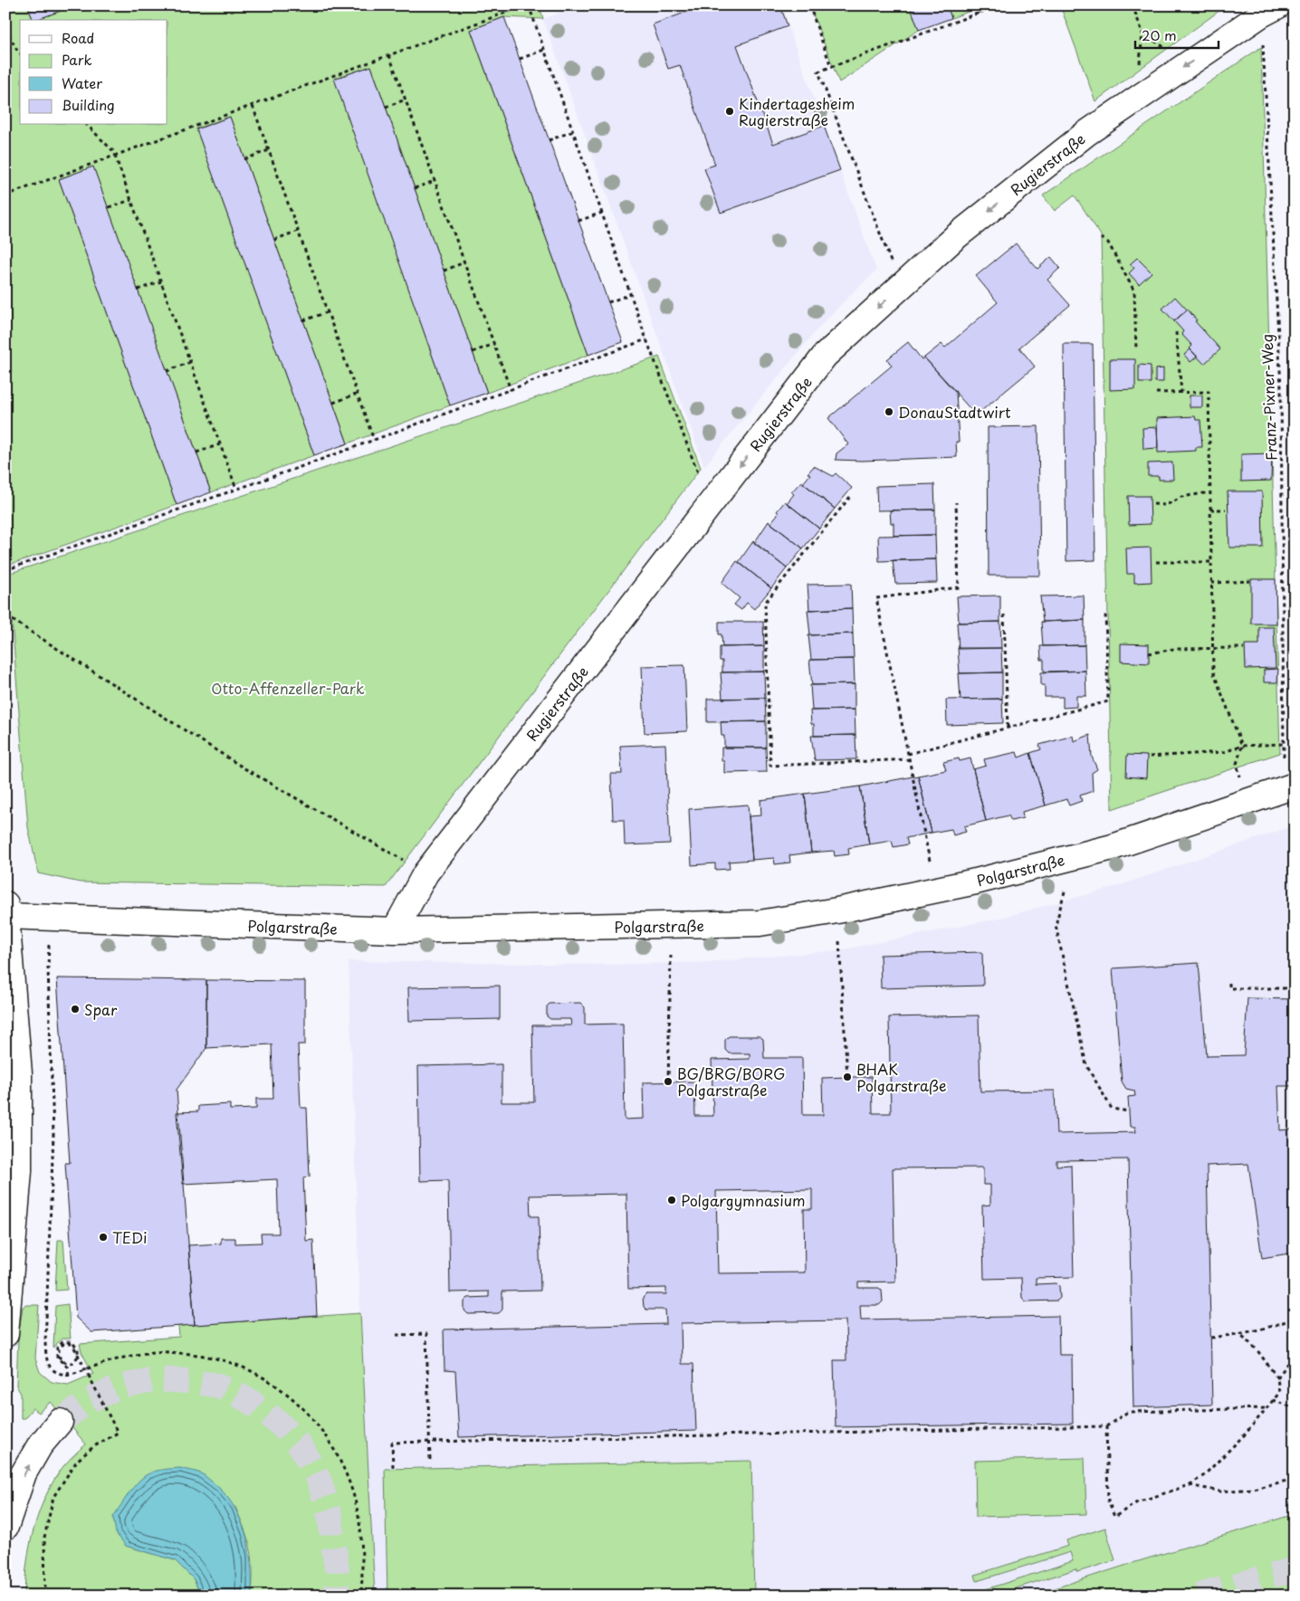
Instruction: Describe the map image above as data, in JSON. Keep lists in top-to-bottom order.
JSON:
{
  "streets": {
    "main road": ["Rugierstraße", "Polgarstraße"],
    "path": ["Franz-Pixner-Weg"]
  },
  "crossings": [
    ["Rugierstraße", "Polgarstraße"]
  ],
  "one_way": ["Rugierstraße"],
  "parks": ["Otto-Affenzeller-Park"],
  "places": [
    "Kindertagesheim Rugierstraße",
    "DonauStadtwirt",
    "Spar",
    "BHAK Polgarstraße",
    "BG/BRG/BORG Polgarstraße",
    "Polgargymnasium",
    "TEDi"
  ],
  "legend": [
    "Road",
    "Park",
    "Water",
    "Building"
  ],
  "scale_bar": "20 m"
}
